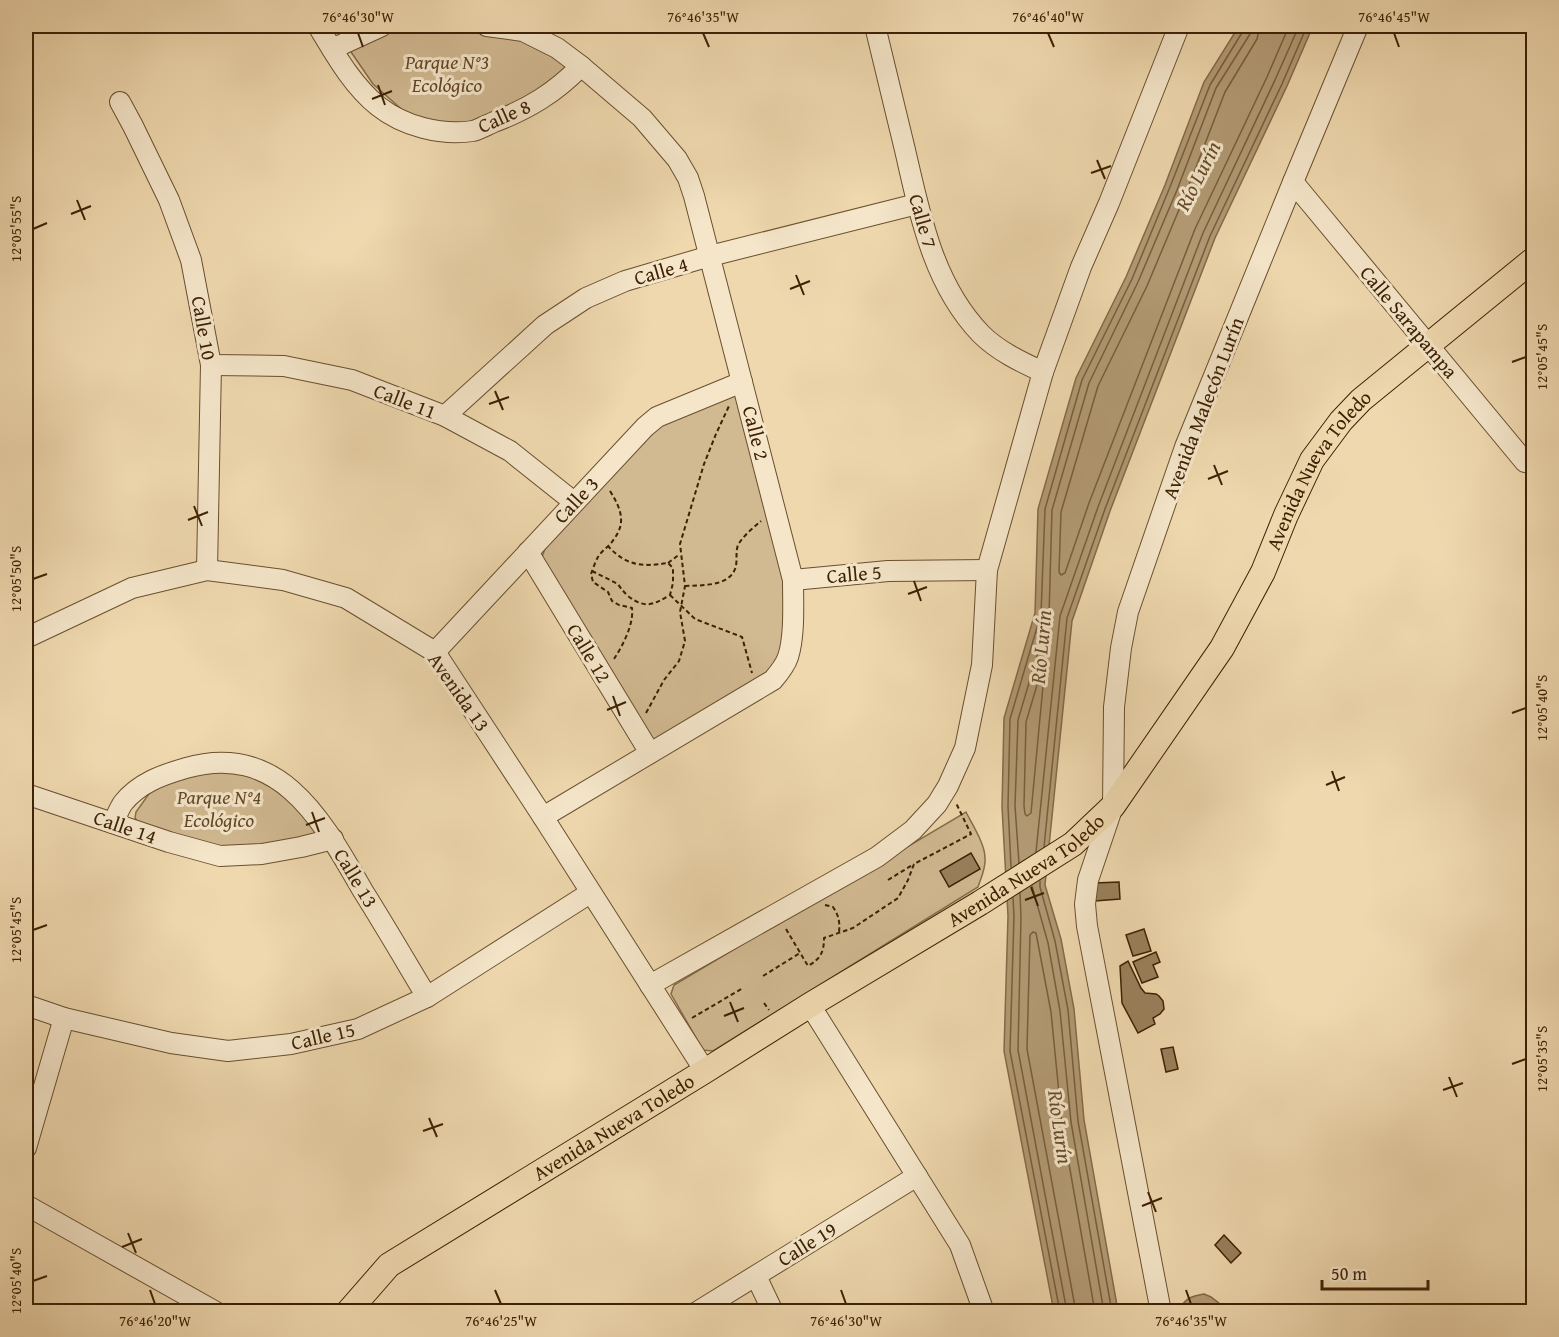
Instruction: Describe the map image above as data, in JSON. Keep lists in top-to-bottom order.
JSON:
{
  "streets": {
    "main road": ["Avenida Nueva Toledo"],
    "street": [
      "Calle 8",
      "Calle 7",
      "Calle 4",
      "Calle Sarapampa",
      "Calle 10",
      "Calle 11",
      "Avenida Malecón Lurín",
      "Calle 2",
      "Calle 3",
      "Calle 5",
      "Calle 12",
      "Avenida 13",
      "Calle 14",
      "Calle 13",
      "Calle 15",
      "Calle 19"
    ]
  },
  "crossings": [
    ["Calle 8", "Calle 2"],
    ["Calle 7", "Calle 4"],
    ["Calle 4", "Calle 11"],
    ["Calle 4", "Calle 2"],
    ["Calle Sarapampa", "Avenida Malecón Lurín"],
    ["Calle Sarapampa", "Avenida Nueva Toledo"],
    ["Calle 10", "Calle 11"],
    ["Calle 10", "Avenida 13"],
    ["Calle 11", "Calle 3"],
    ["Avenida Malecón Lurín", "Avenida Nueva Toledo"],
    ["Calle 2", "Calle 3"],
    ["Calle 2", "Calle 5"],
    ["Calle 2", "Calle 12"],
    ["Calle 2", "Avenida 13"],
    ["Avenida Nueva Toledo", "Avenida 13"],
    ["Calle 3", "Calle 12"],
    ["Calle 3", "Avenida 13"],
    ["Avenida 13", "Calle 15"],
    ["Calle 14", "Calle 13"],
    ["Calle 13", "Calle 15"]
  ],
  "water": ["Río Lurín"],
  "parks": ["Parque N°3 Ecológico", "Parque N°4 Ecológico"],
  "scale_bar": "50 m",
  "coordinates": [
    "76°46'30\"W",
    "76°46'35\"W",
    "76°46'40\"W",
    "76°46'45\"W",
    "12°05'55\"S",
    "12°05'45\"S",
    "12°05'50\"S",
    "12°05'40\"S",
    "12°05'35\"S",
    "76°46'20\"W",
    "76°46'25\"W"
  ]
}
